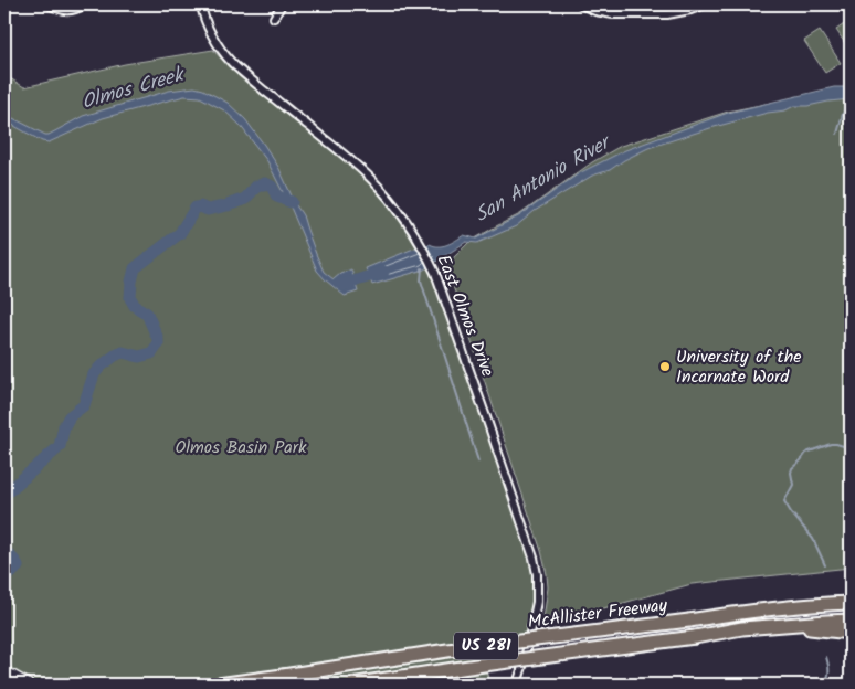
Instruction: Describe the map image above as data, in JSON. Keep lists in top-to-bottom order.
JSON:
{
  "streets": {
    "highway": ["McAllister Freeway", "US 281"],
    "street": ["East Olmos Drive"]
  },
  "water": ["Olmos Creek", "San Antonio River"],
  "parks": ["Olmos Basin Park"],
  "places": ["University of the Incarnate Word"]
}
